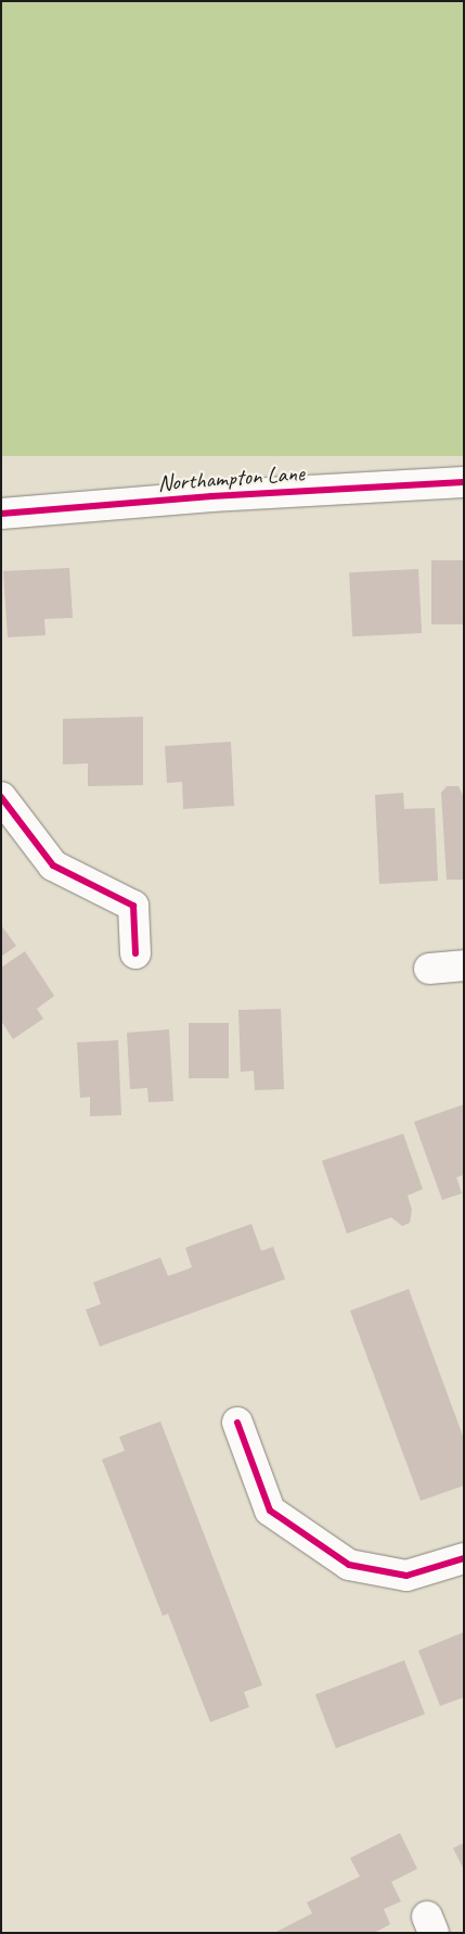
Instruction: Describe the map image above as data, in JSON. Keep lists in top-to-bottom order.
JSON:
{
  "streets": {
    "street": ["Northampton Lane"]
  }
}
